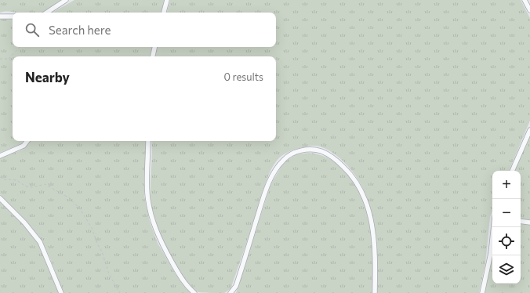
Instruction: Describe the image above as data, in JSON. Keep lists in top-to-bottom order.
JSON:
{
  "page": {
    "search": "Search here",
    "heading": ["Nearby", "0 results"],
    "map_buttons": ["+", "−"]
  }
}
